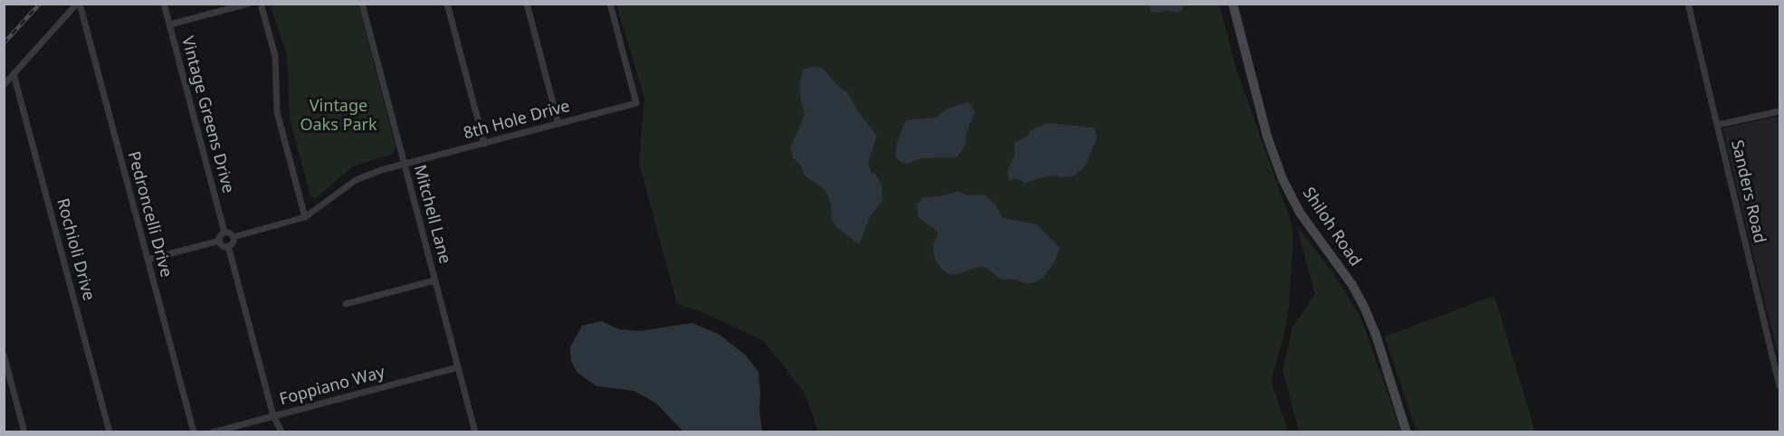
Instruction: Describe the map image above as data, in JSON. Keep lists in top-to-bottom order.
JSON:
{
  "streets": {
    "main road": ["Shiloh Road"],
    "street": [
      "Vintage Greens Drive",
      "8th Hole Drive",
      "Sanders Road",
      "Pedroncelli Drive",
      "Mitchell Lane",
      "Rochioli Drive",
      "Foppiano Way"
    ]
  },
  "crossings": [
    ["8th Hole Drive", "Mitchell Lane"],
    ["Mitchell Lane", "Foppiano Way"]
  ],
  "parks": ["Vintage Oaks Park"]
}
